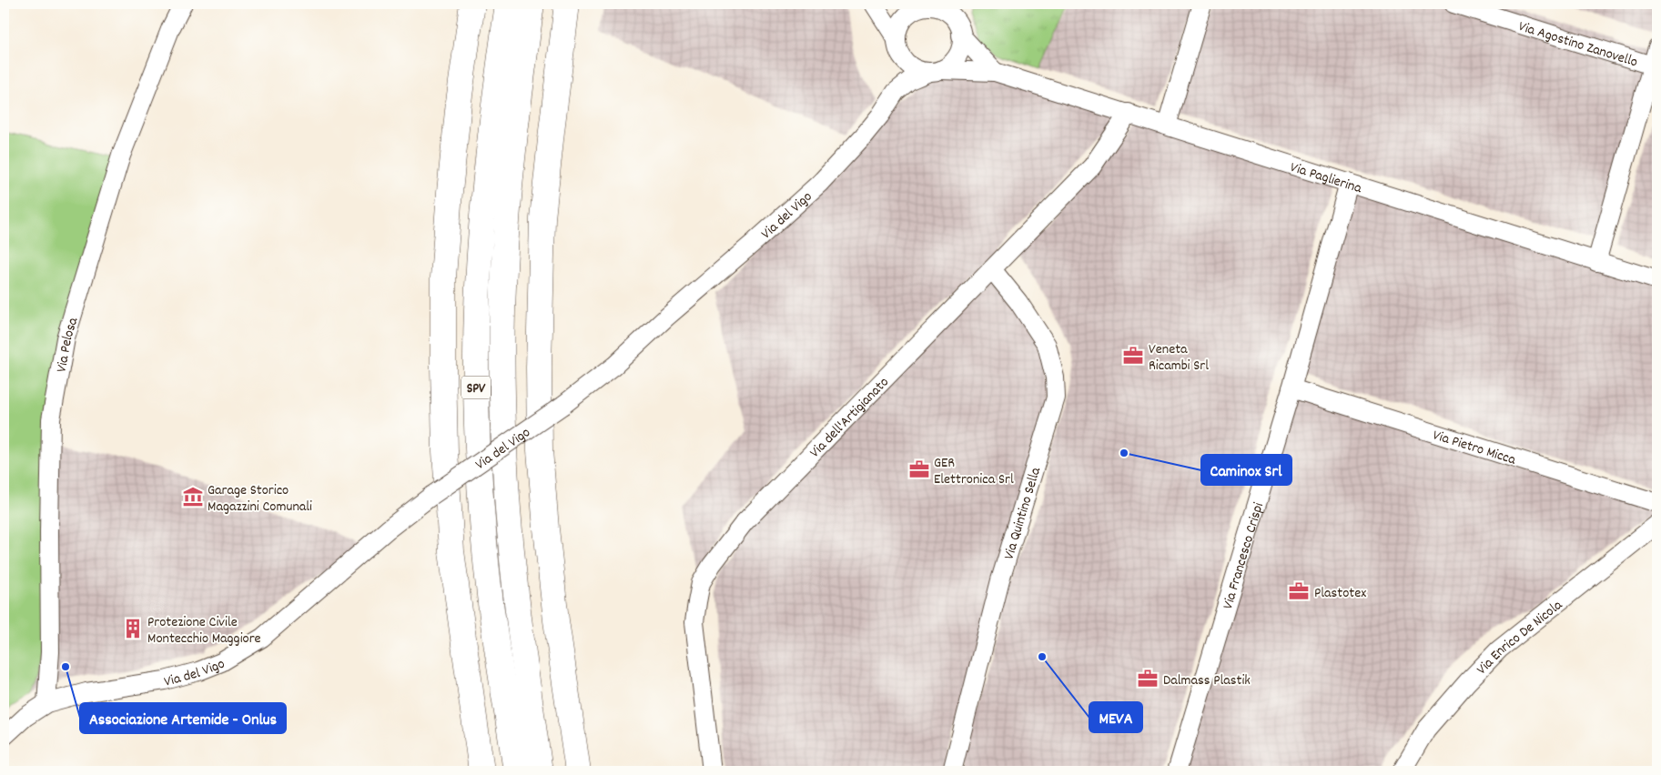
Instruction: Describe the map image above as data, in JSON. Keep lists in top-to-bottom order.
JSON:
{
  "streets": {
    "highway": ["SPV"],
    "street": [
      "Via Agostino Zanovello",
      "Via Paglierina",
      "Via del Vigo",
      "Via Pelosa",
      "Via dell'Artigianato",
      "Via Pietro Micca",
      "Via Quintino Sella",
      "Via Francesco Crispi",
      "Via Enrico De Nicola"
    ]
  },
  "crossings": [
    ["Via Paglierina", "Via del Vigo"],
    ["Via Paglierina", "Via dell'Artigianato"],
    ["Via Paglierina", "Via Francesco Crispi"],
    ["Via del Vigo", "Via Pelosa"],
    ["Via dell'Artigianato", "Via Quintino Sella"],
    ["Via Pietro Micca", "Via Francesco Crispi"]
  ],
  "places": {
    "office": [
      "Veneta Ricambi Srl",
      "GER Elettronica Srl",
      "Plastotex",
      "Dalmass Plastik"
    ],
    "other": ["Caminox Srl", "MEVA", "Associazione Artemide - Onlus"],
    "museum": ["Garage Storico Magazzini Comunali"],
    "building": ["Protezione Civile Montecchio Maggiore"]
  }
}
